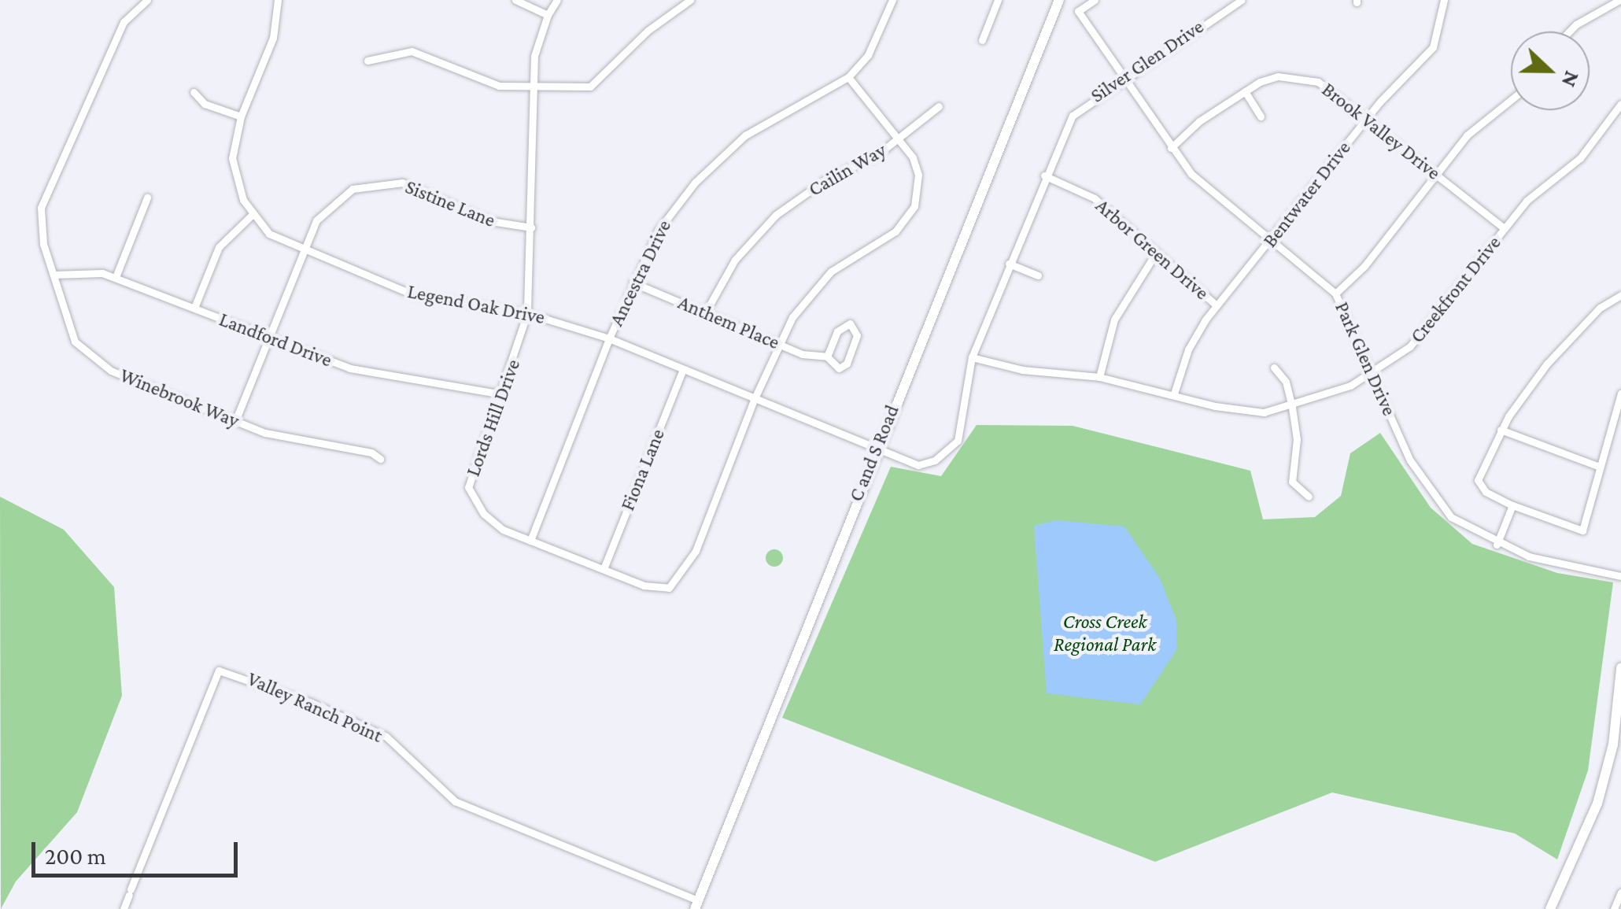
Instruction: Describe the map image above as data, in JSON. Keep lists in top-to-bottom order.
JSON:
{
  "streets": {
    "main road": ["C and S Road"],
    "street": [
      "Silver Glen Drive",
      "Brook Valley Drive",
      "Cailin Way",
      "Bentwater Drive",
      "Sistine Lane",
      "Arbor Green Drive",
      "Ancestra Drive",
      "Creekfront Drive",
      "Legend Oak Drive",
      "Anthem Place",
      "Landford Drive",
      "Park Glen Drive",
      "Winebrook Way",
      "Lords Hill Drive",
      "Fiona Lane",
      "Valley Ranch Point"
    ]
  },
  "crossings": [
    ["Silver Glen Drive", "Arbor Green Drive"],
    ["Silver Glen Drive", "Creekfront Drive"],
    ["Silver Glen Drive", "Legend Oak Drive"],
    ["Silver Glen Drive", "Park Glen Drive"],
    ["Silver Glen Drive", "C and S Road"],
    ["Brook Valley Drive", "Bentwater Drive"],
    ["Brook Valley Drive", "Creekfront Drive"],
    ["Brook Valley Drive", "Park Glen Drive"],
    ["Cailin Way", "Anthem Place"],
    ["Bentwater Drive", "Arbor Green Drive"],
    ["Bentwater Drive", "Creekfront Drive"],
    ["Bentwater Drive", "Park Glen Drive"],
    ["Sistine Lane", "Legend Oak Drive"],
    ["Sistine Lane", "Landford Drive"],
    ["Sistine Lane", "Winebrook Way"],
    ["Sistine Lane", "Lords Hill Drive"],
    ["Ancestra Drive", "Legend Oak Drive"],
    ["Ancestra Drive", "Anthem Place"],
    ["Ancestra Drive", "Lords Hill Drive"],
    ["Creekfront Drive", "Park Glen Drive"],
    ["Legend Oak Drive", "Lords Hill Drive"],
    ["Legend Oak Drive", "C and S Road"],
    ["Legend Oak Drive", "Fiona Lane"],
    ["Landford Drive", "Winebrook Way"],
    ["Landford Drive", "Lords Hill Drive"],
    ["Lords Hill Drive", "Fiona Lane"],
    ["C and S Road", "Valley Ranch Point"]
  ],
  "parks": ["Cross Creek Regional Park"],
  "scale_bar": "200 m",
  "north": "right"
}
